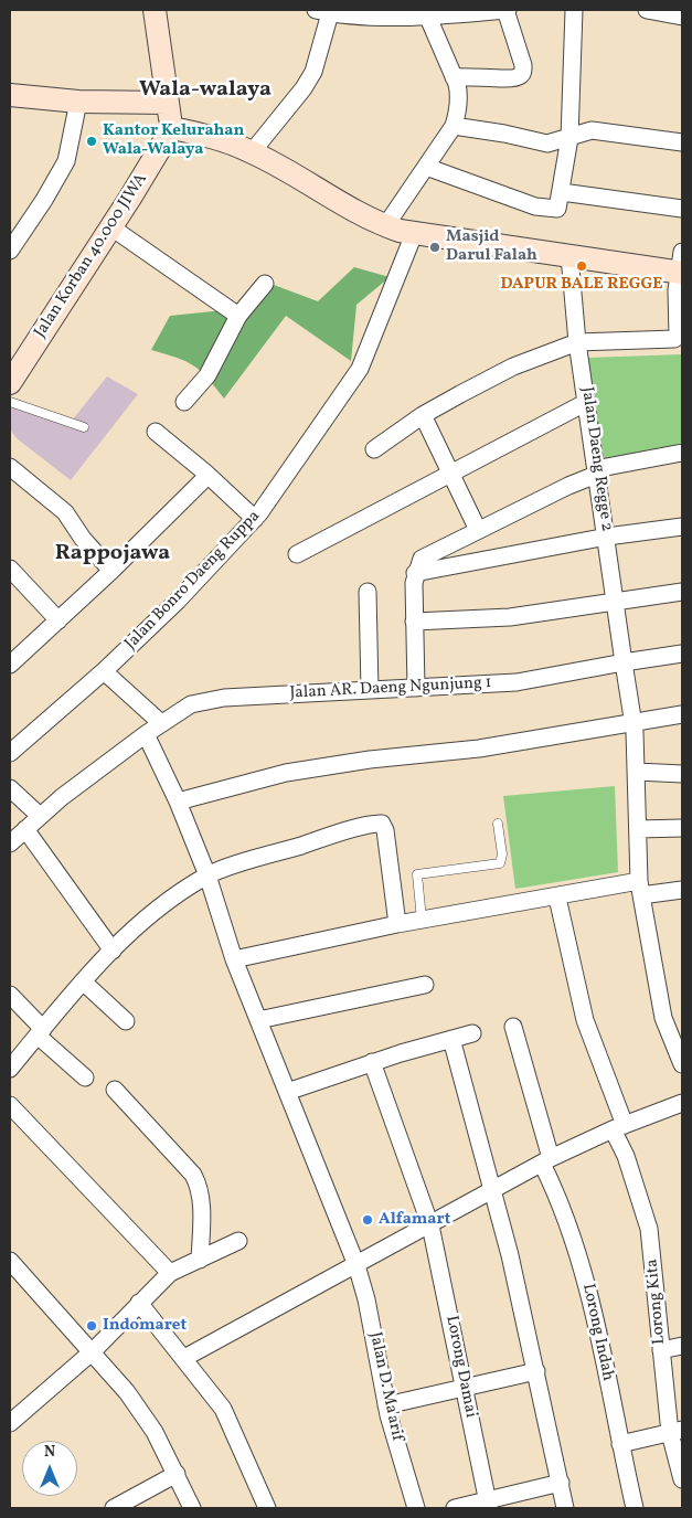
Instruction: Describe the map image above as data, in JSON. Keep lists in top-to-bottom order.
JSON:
{
  "streets": {
    "street": [
      "Jalan Korban 40.000 JIWA",
      "Jalan Daeng Regge 2",
      "Jalan Bonro Daeng Ruppa",
      "Jalan AR. Daeng Ngunjung 1",
      "Lorong Kita",
      "Lorong Indah",
      "Lorong Damai",
      "Jalan D. Ma'arif"
    ]
  },
  "crossings": [
    ["Jalan Daeng Regge 2", "Jalan AR. Daeng Ngunjung 1"],
    ["Jalan AR. Daeng Ngunjung 1", "Jalan D. Ma'arif"]
  ],
  "districts": ["Wala-walaya", "Rappojawa"],
  "places": [
    "Kantor Kelurahan Wala-Walaya",
    "Masjid Darul Falah",
    "DAPUR BALE REGGE",
    "Alfamart",
    "Indomaret"
  ],
  "north": "top"
}
